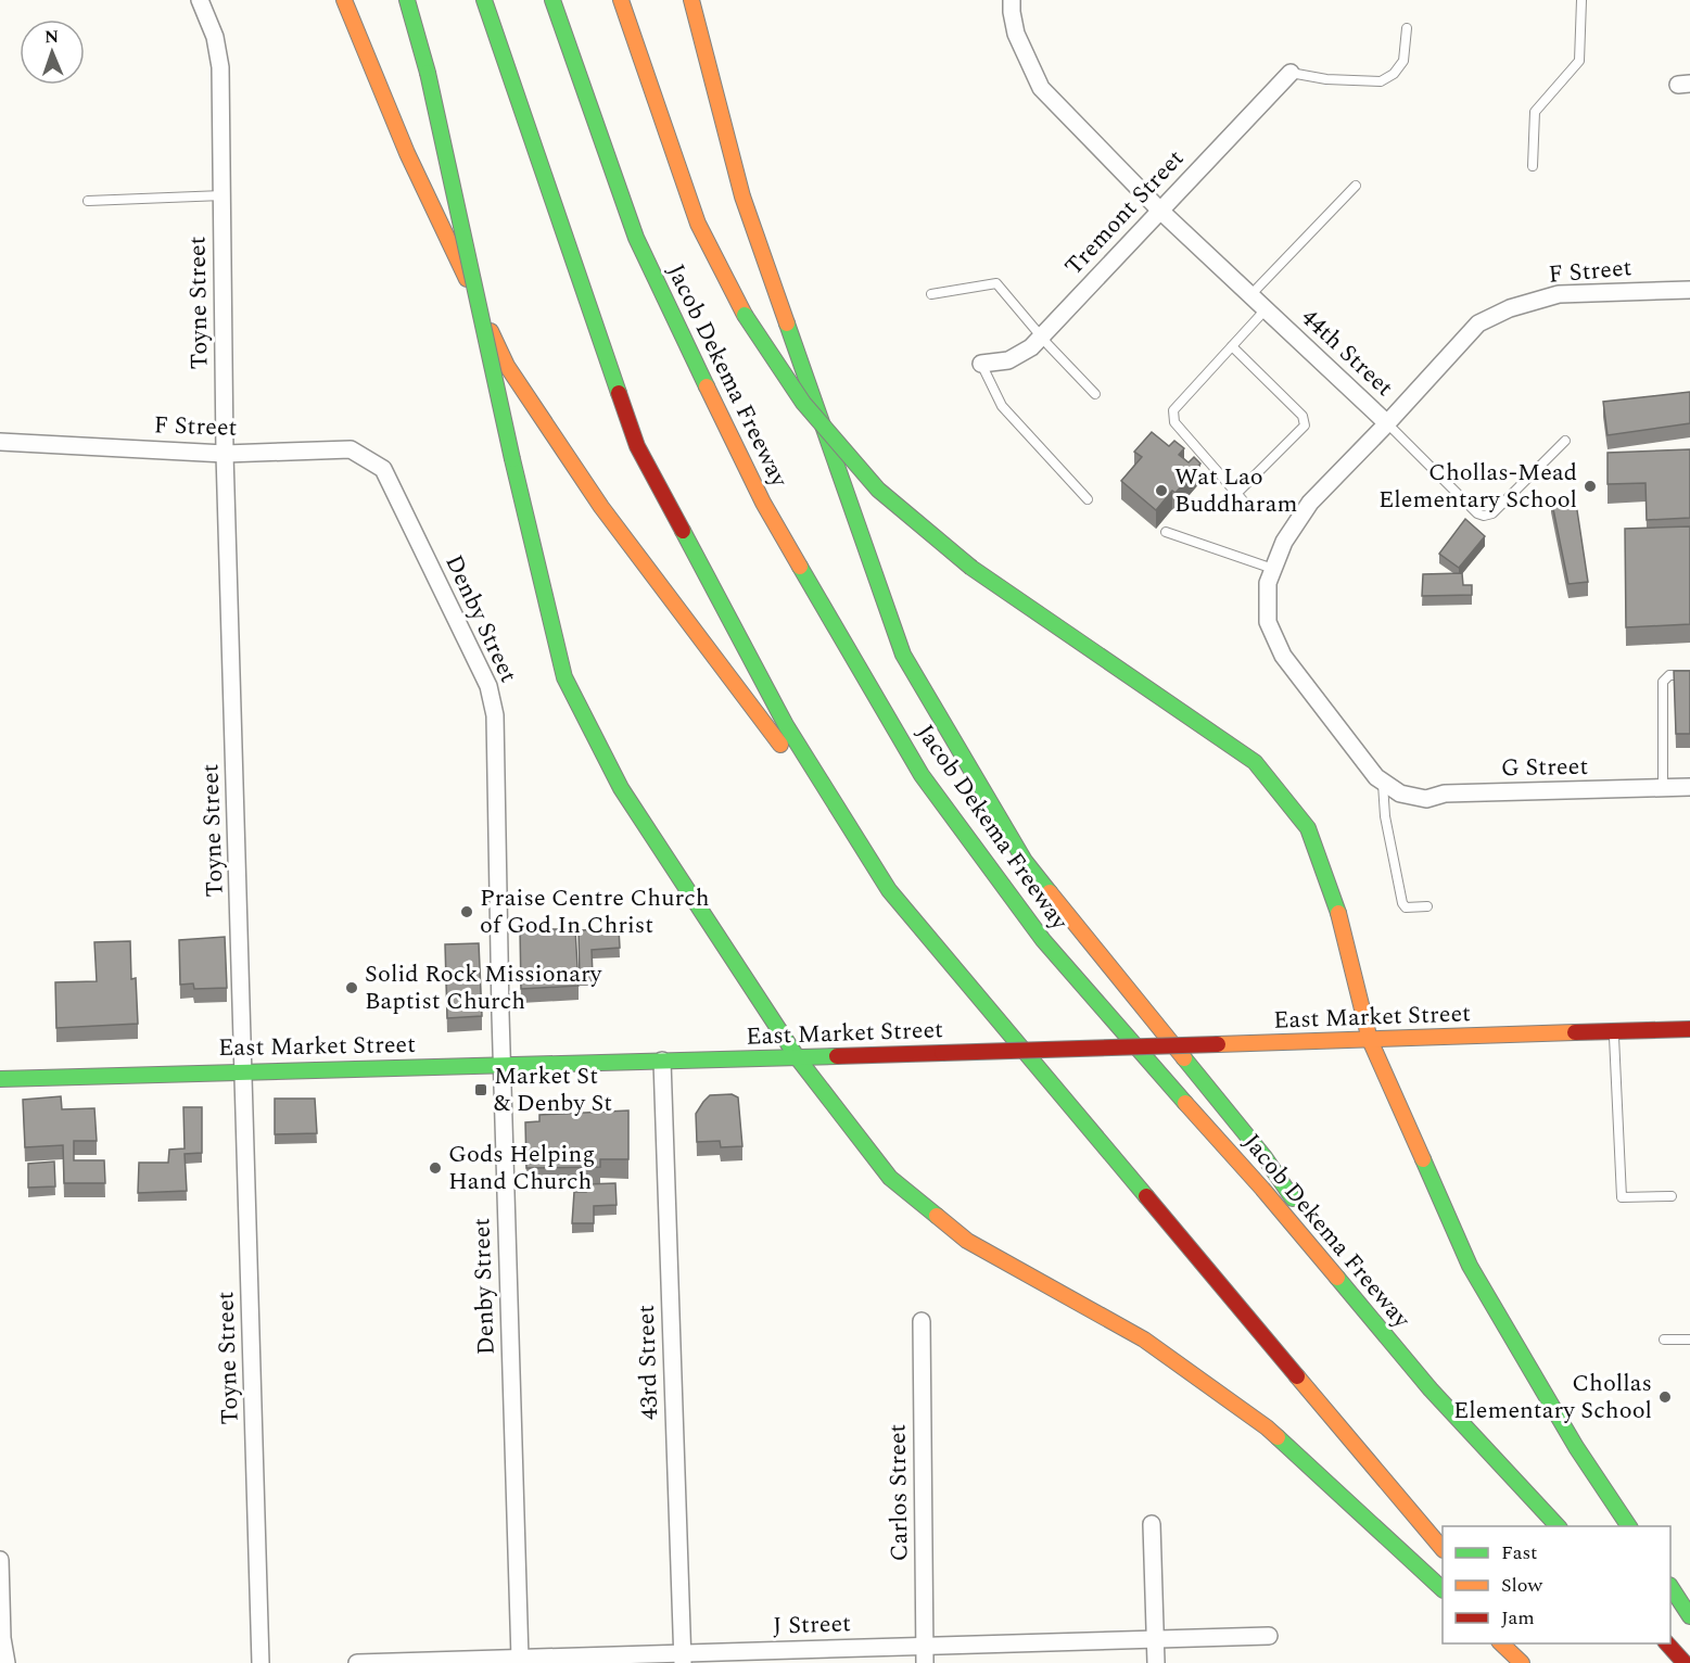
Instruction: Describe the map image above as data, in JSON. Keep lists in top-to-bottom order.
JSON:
{
  "streets": {
    "main road": ["Jacob Dekema Freeway", "East Market Street"],
    "street": [
      "Tremont Street",
      "F Street",
      "Toyne Street",
      "44th Street",
      "Denby Street",
      "G Street",
      "43rd Street",
      "Carlos Street",
      "J Street"
    ]
  },
  "crossings": [
    ["Tremont Street", "44th Street"],
    ["F Street", "Toyne Street"],
    ["F Street", "44th Street"],
    ["F Street", "Denby Street"],
    ["Toyne Street", "East Market Street"],
    ["44th Street", "G Street"],
    ["Denby Street", "East Market Street"],
    ["Denby Street", "J Street"],
    ["East Market Street", "43rd Street"],
    ["43rd Street", "J Street"],
    ["Carlos Street", "J Street"]
  ],
  "places": {
    "other": [
      "Chollas-Mead Elementary School",
      "Wat Lao Buddharam",
      "Praise Centre Church of God In Christ",
      "Solid Rock Missionary Baptist Church",
      "Gods Helping Hand Church",
      "Chollas Elementary School"
    ],
    "transit": ["Market St & Denby St"]
  },
  "legend": ["Fast", "Slow", "Jam"],
  "north": "top"
}
